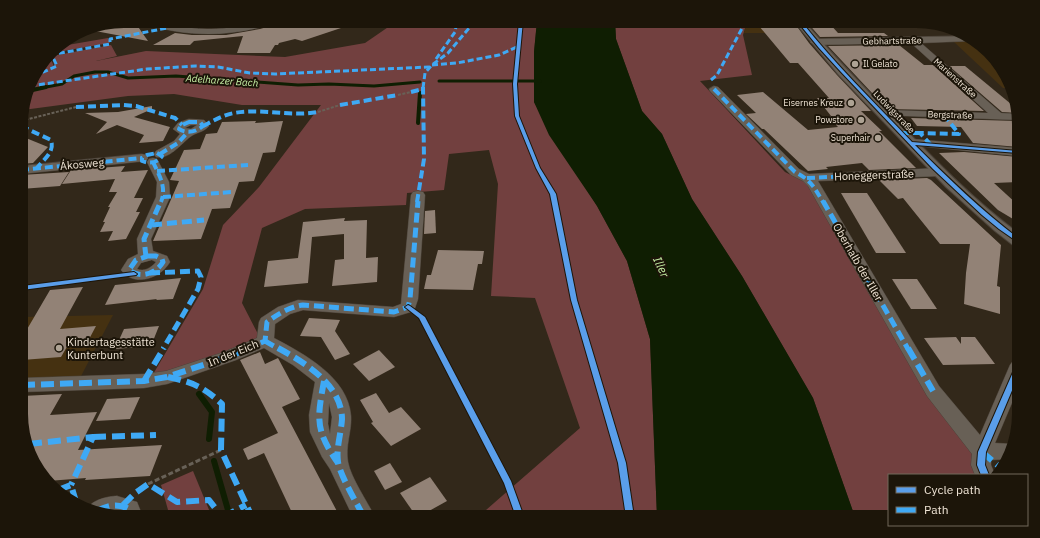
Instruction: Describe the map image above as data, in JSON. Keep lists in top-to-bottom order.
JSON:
{
  "streets": {
    "street": [
      "Gebhartstraße",
      "Marienstraße",
      "Ludwigstraße",
      "Bergstraße",
      "Ákosweg",
      "Honeggerstraße",
      "Oberhalb der Iller",
      "In der Eich"
    ]
  },
  "crossings": [
    ["Gebhartstraße", "Marienstraße"],
    ["Gebhartstraße", "Ludwigstraße"],
    ["Marienstraße", "Bergstraße"],
    ["Ludwigstraße", "Bergstraße"],
    ["Ludwigstraße", "Honeggerstraße"],
    ["Honeggerstraße", "Oberhalb der Iller"]
  ],
  "water": ["Adelharzer Bach", "Iller"],
  "places": [
    "Il Gelato",
    "Eisernes Kreuz",
    "Powstore",
    "Superhair",
    "Kindertagesstätte Kunterbunt"
  ],
  "legend": ["Cycle path", "Path"]
}
